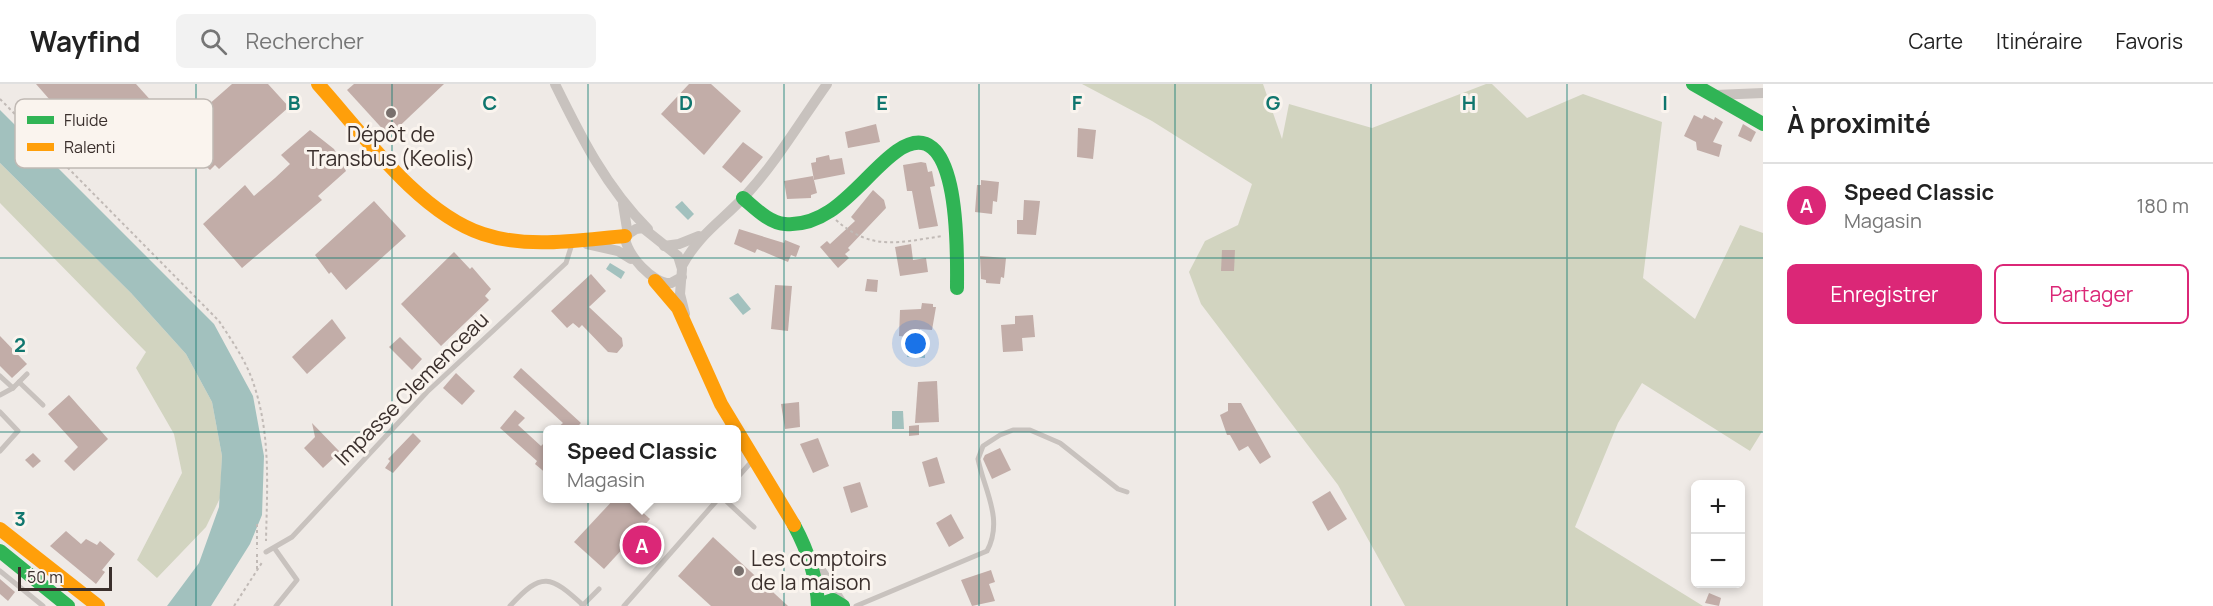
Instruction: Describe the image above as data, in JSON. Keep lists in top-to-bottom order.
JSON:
{
  "streets": {
    "lane": ["Impasse Clemenceau"]
  },
  "places": ["Dépôt de Transbus (Keolis)", "Les comptoirs de la maison"],
  "legend": ["Fluide", "Ralenti"],
  "scale_bar": "50 m",
  "page": {
    "header": "Wayfind",
    "search": "Rechercher",
    "nav": ["Carte", "Itinéraire", "Favoris"],
    "heading": "À proximité",
    "list": [
      {
        "mark": "A",
        "name": "Speed Classic",
        "note": "Magasin",
        "value": "180 m"
      }
    ],
    "buttons": ["Enregistrer", "Partager"],
    "popup": ["Speed Classic", "Magasin"],
    "map_buttons": ["+", "−"],
    "pins": "A",
    "scale": "50 m"
  },
  "grid": {
    "columns": [
      "B",
      "C",
      "D",
      "E",
      "F",
      "G",
      "H",
      "I"
    ],
    "rows": ["2", "3"]
  }
}
